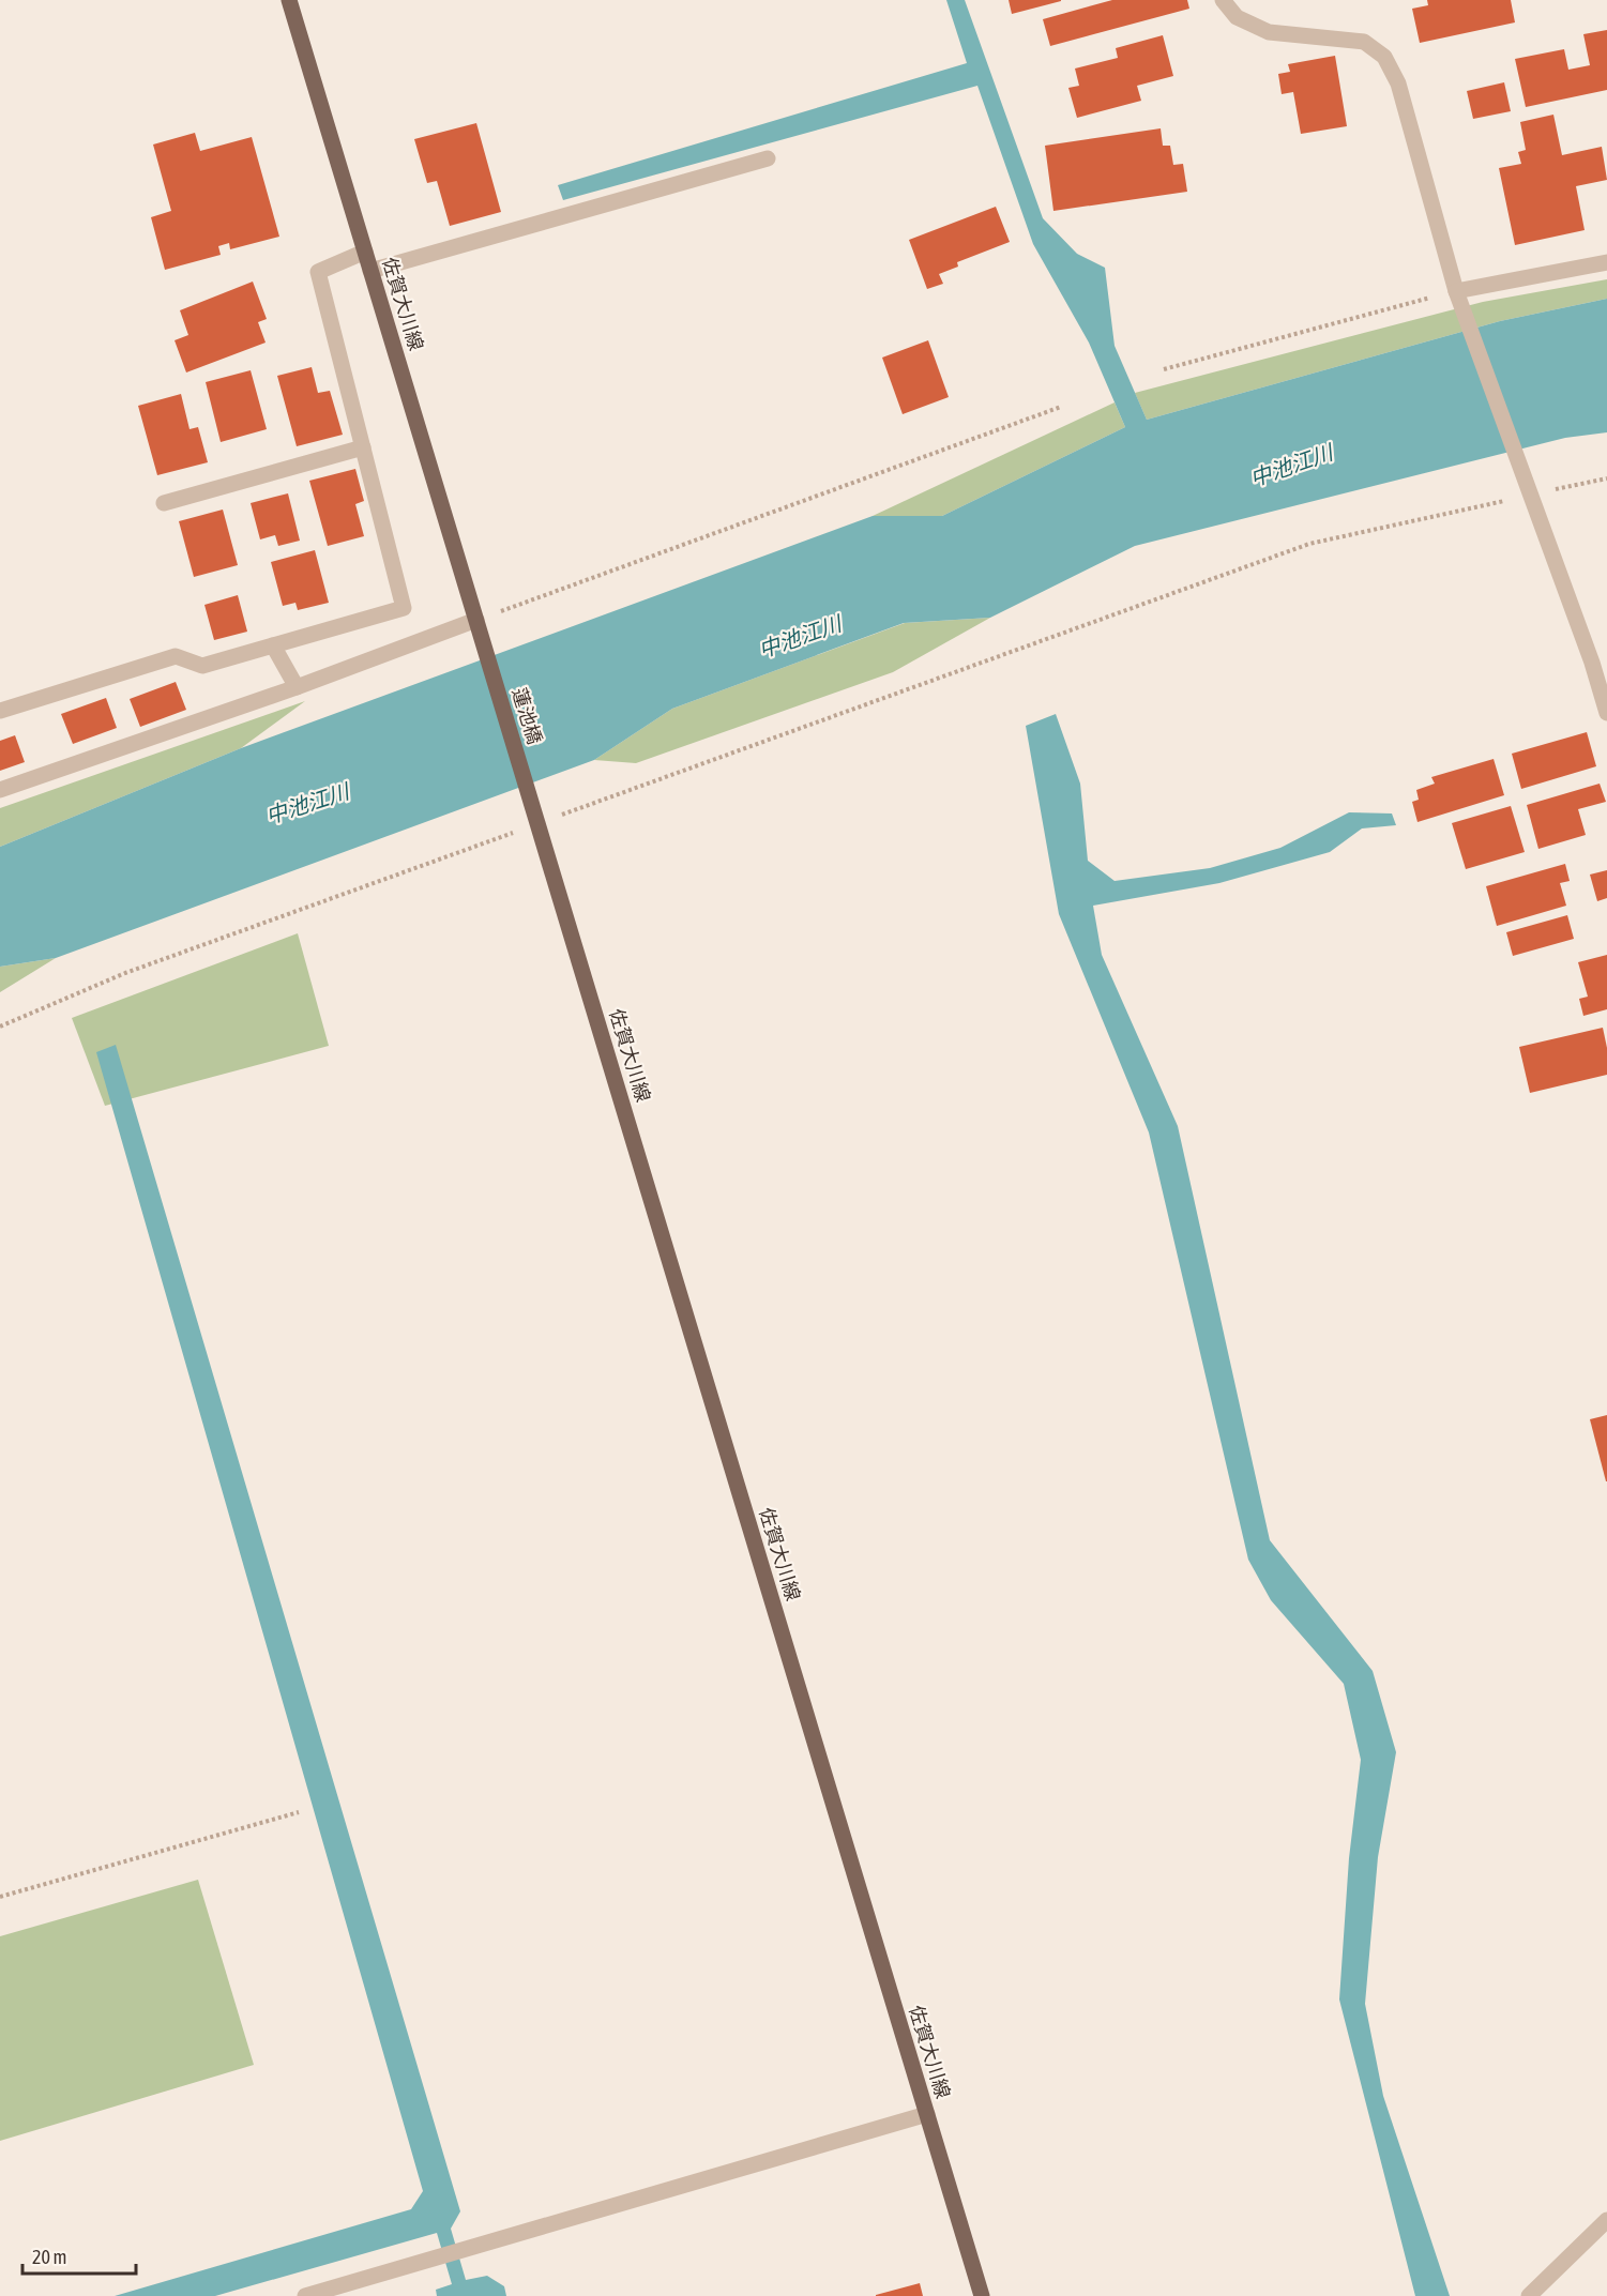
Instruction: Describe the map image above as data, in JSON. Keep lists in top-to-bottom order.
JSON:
{
  "streets": {
    "main road": ["佐賀大川線", "蓮池橋"]
  },
  "crossings": [
    ["佐賀大川線", "蓮池橋"]
  ],
  "water": ["中池江川"],
  "scale_bar": "20 m"
}
